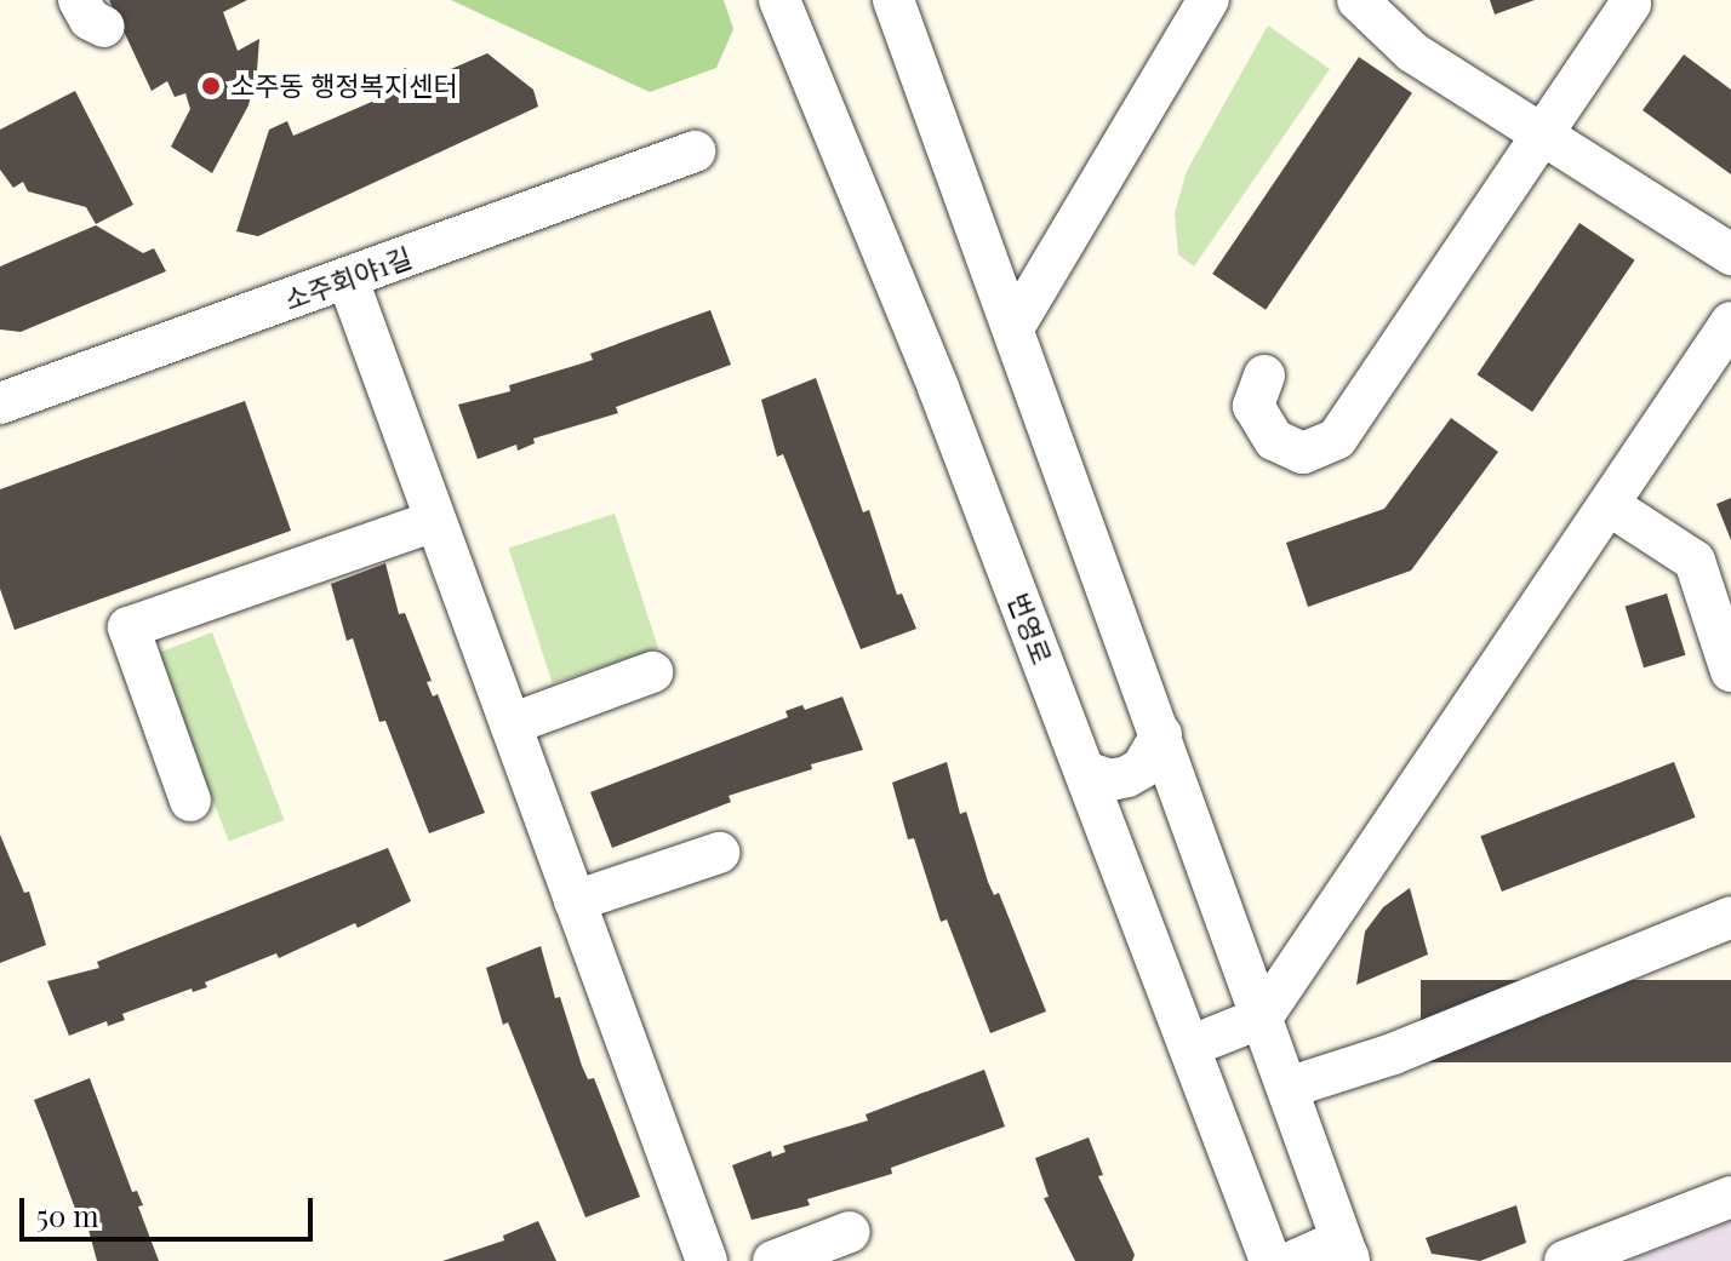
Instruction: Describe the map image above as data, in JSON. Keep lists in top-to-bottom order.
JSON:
{
  "streets": {
    "street": ["소주회야1길", "번영로"]
  },
  "places": ["소주동 행정복지센터"],
  "scale_bar": "50 m"
}
